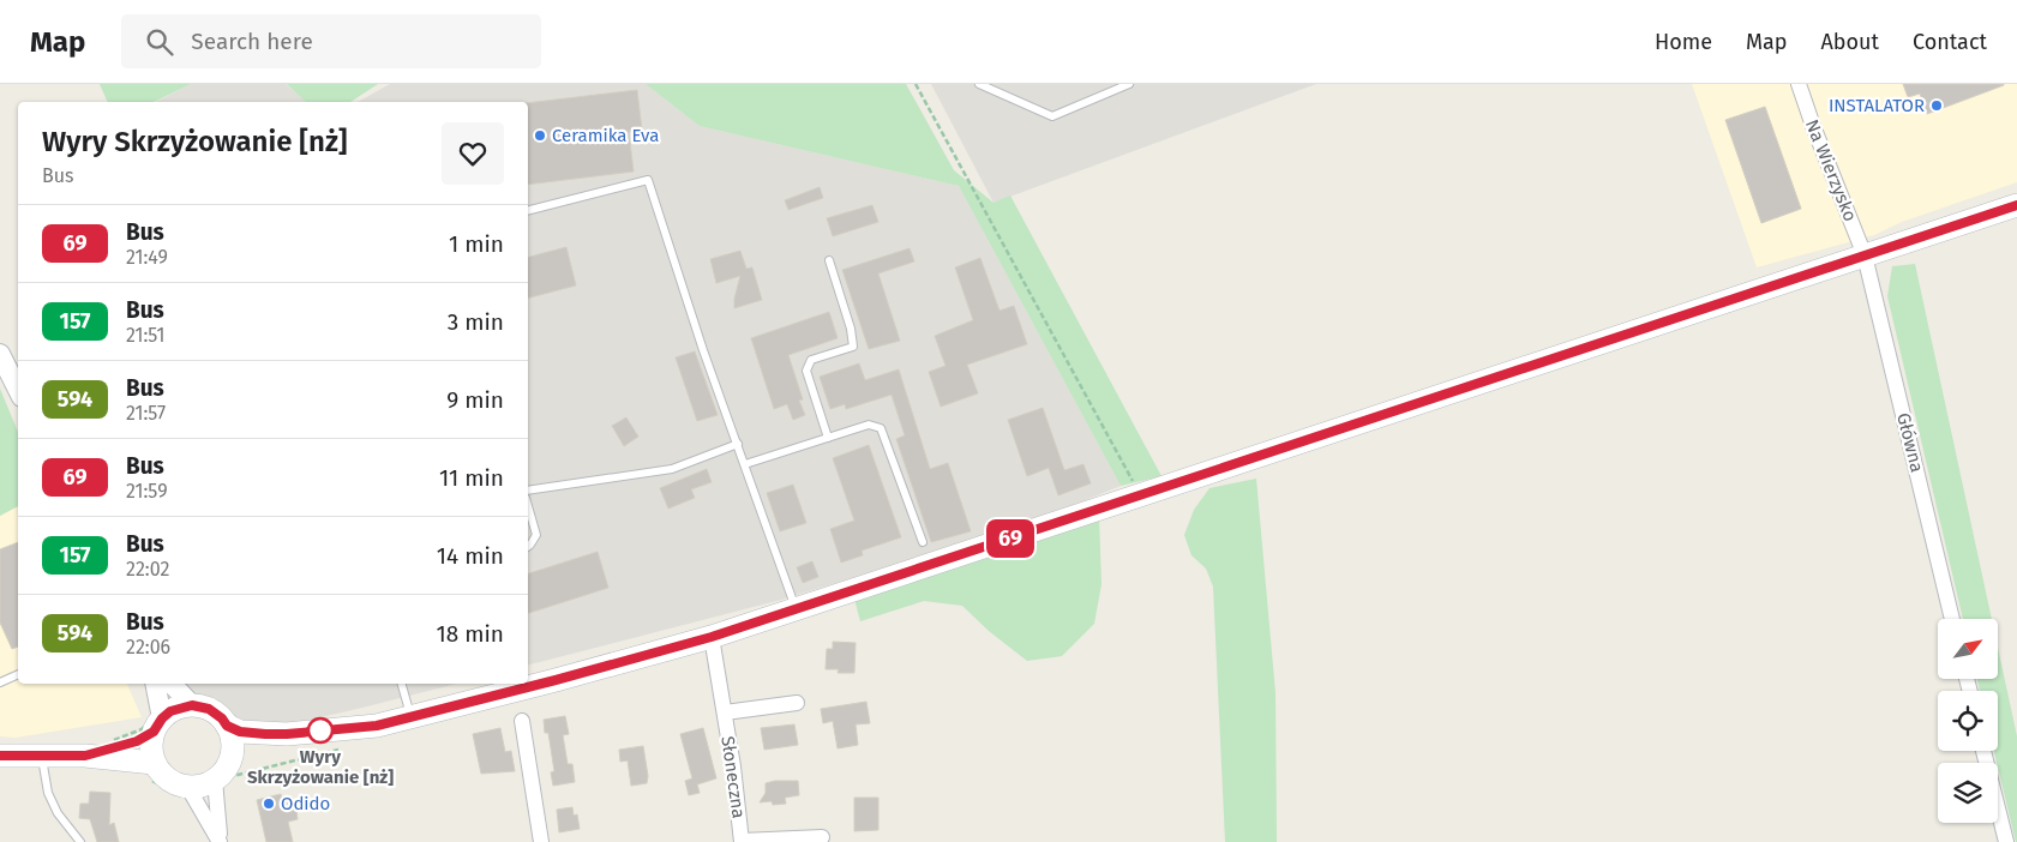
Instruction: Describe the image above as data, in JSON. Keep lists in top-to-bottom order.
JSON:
{
  "streets": {
    "street": ["Na Wierzysko", "Główna", "Słoneczna"]
  },
  "crossings": [
    ["Na Wierzysko", "Główna"]
  ],
  "places": [
    "INSTALATOR",
    "Ceramika Eva",
    "Wyry Skrzyżowanie [nż]",
    "Odido"
  ],
  "lines": ["bus line 69"],
  "north": "top right",
  "page": {
    "header": "Map",
    "search": "Search here",
    "nav": [
      "Home",
      "Map",
      "About",
      "Contact"
    ],
    "on_map": "69",
    "heading": ["Wyry Skrzyżowanie [nż]", "Bus"],
    "list": [
      {
        "mark": "69",
        "name": "Bus",
        "note": "21:49",
        "value": "1 min"
      },
      {
        "mark": "157",
        "name": "Bus",
        "note": "21:51",
        "value": "3 min"
      },
      {
        "mark": "594",
        "name": "Bus",
        "note": "21:57",
        "value": "9 min"
      },
      {
        "mark": "69",
        "name": "Bus",
        "note": "21:59",
        "value": "11 min"
      },
      {
        "mark": "157",
        "name": "Bus",
        "note": "22:02",
        "value": "14 min"
      },
      {
        "mark": "594",
        "name": "Bus",
        "note": "22:06",
        "value": "18 min"
      }
    ]
  }
}
